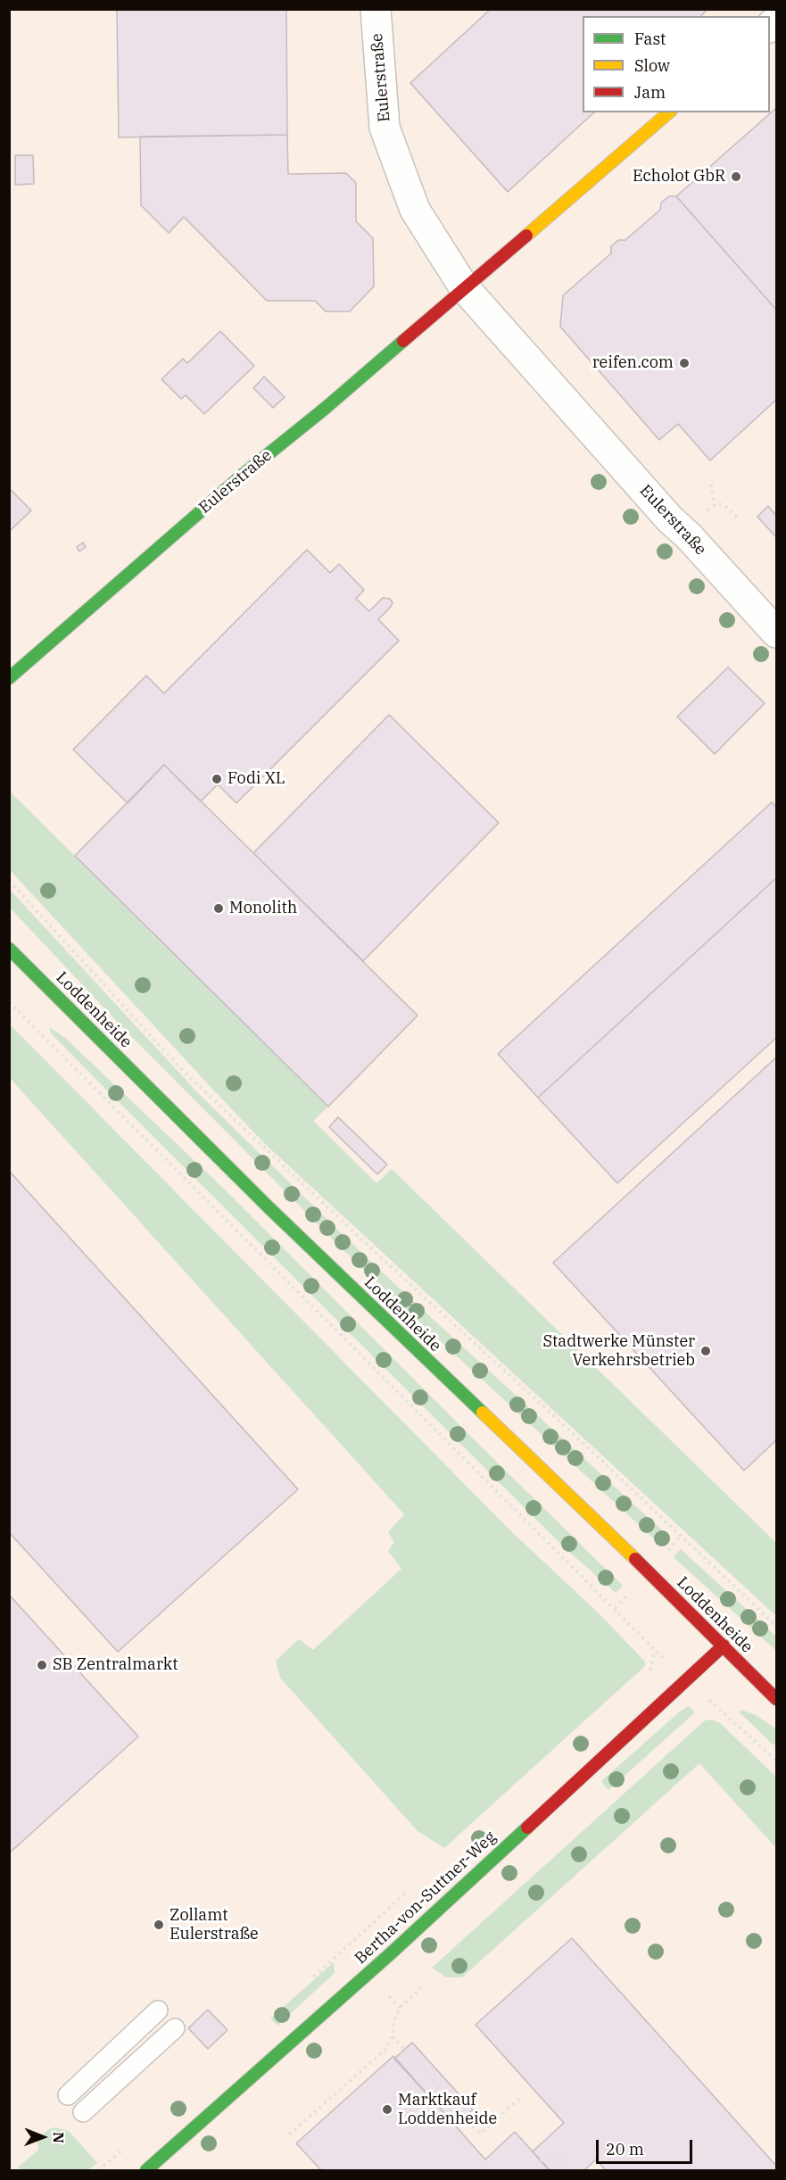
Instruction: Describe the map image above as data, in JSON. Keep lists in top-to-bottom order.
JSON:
{
  "streets": {
    "street": ["Eulerstraße", "Loddenheide", "Bertha-von-Suttner-Weg"]
  },
  "crossings": [
    ["Loddenheide", "Bertha-von-Suttner-Weg"]
  ],
  "places": [
    "Echolot GbR",
    "reifen.com",
    "Fodi XL",
    "Monolith",
    "Stadtwerke Münster Verkehrsbetrieb",
    "SB Zentralmarkt",
    "Zollamt Eulerstraße",
    "Marktkauf Loddenheide"
  ],
  "legend": ["Fast", "Slow", "Jam"],
  "scale_bar": "20 m",
  "north": "right"
}
